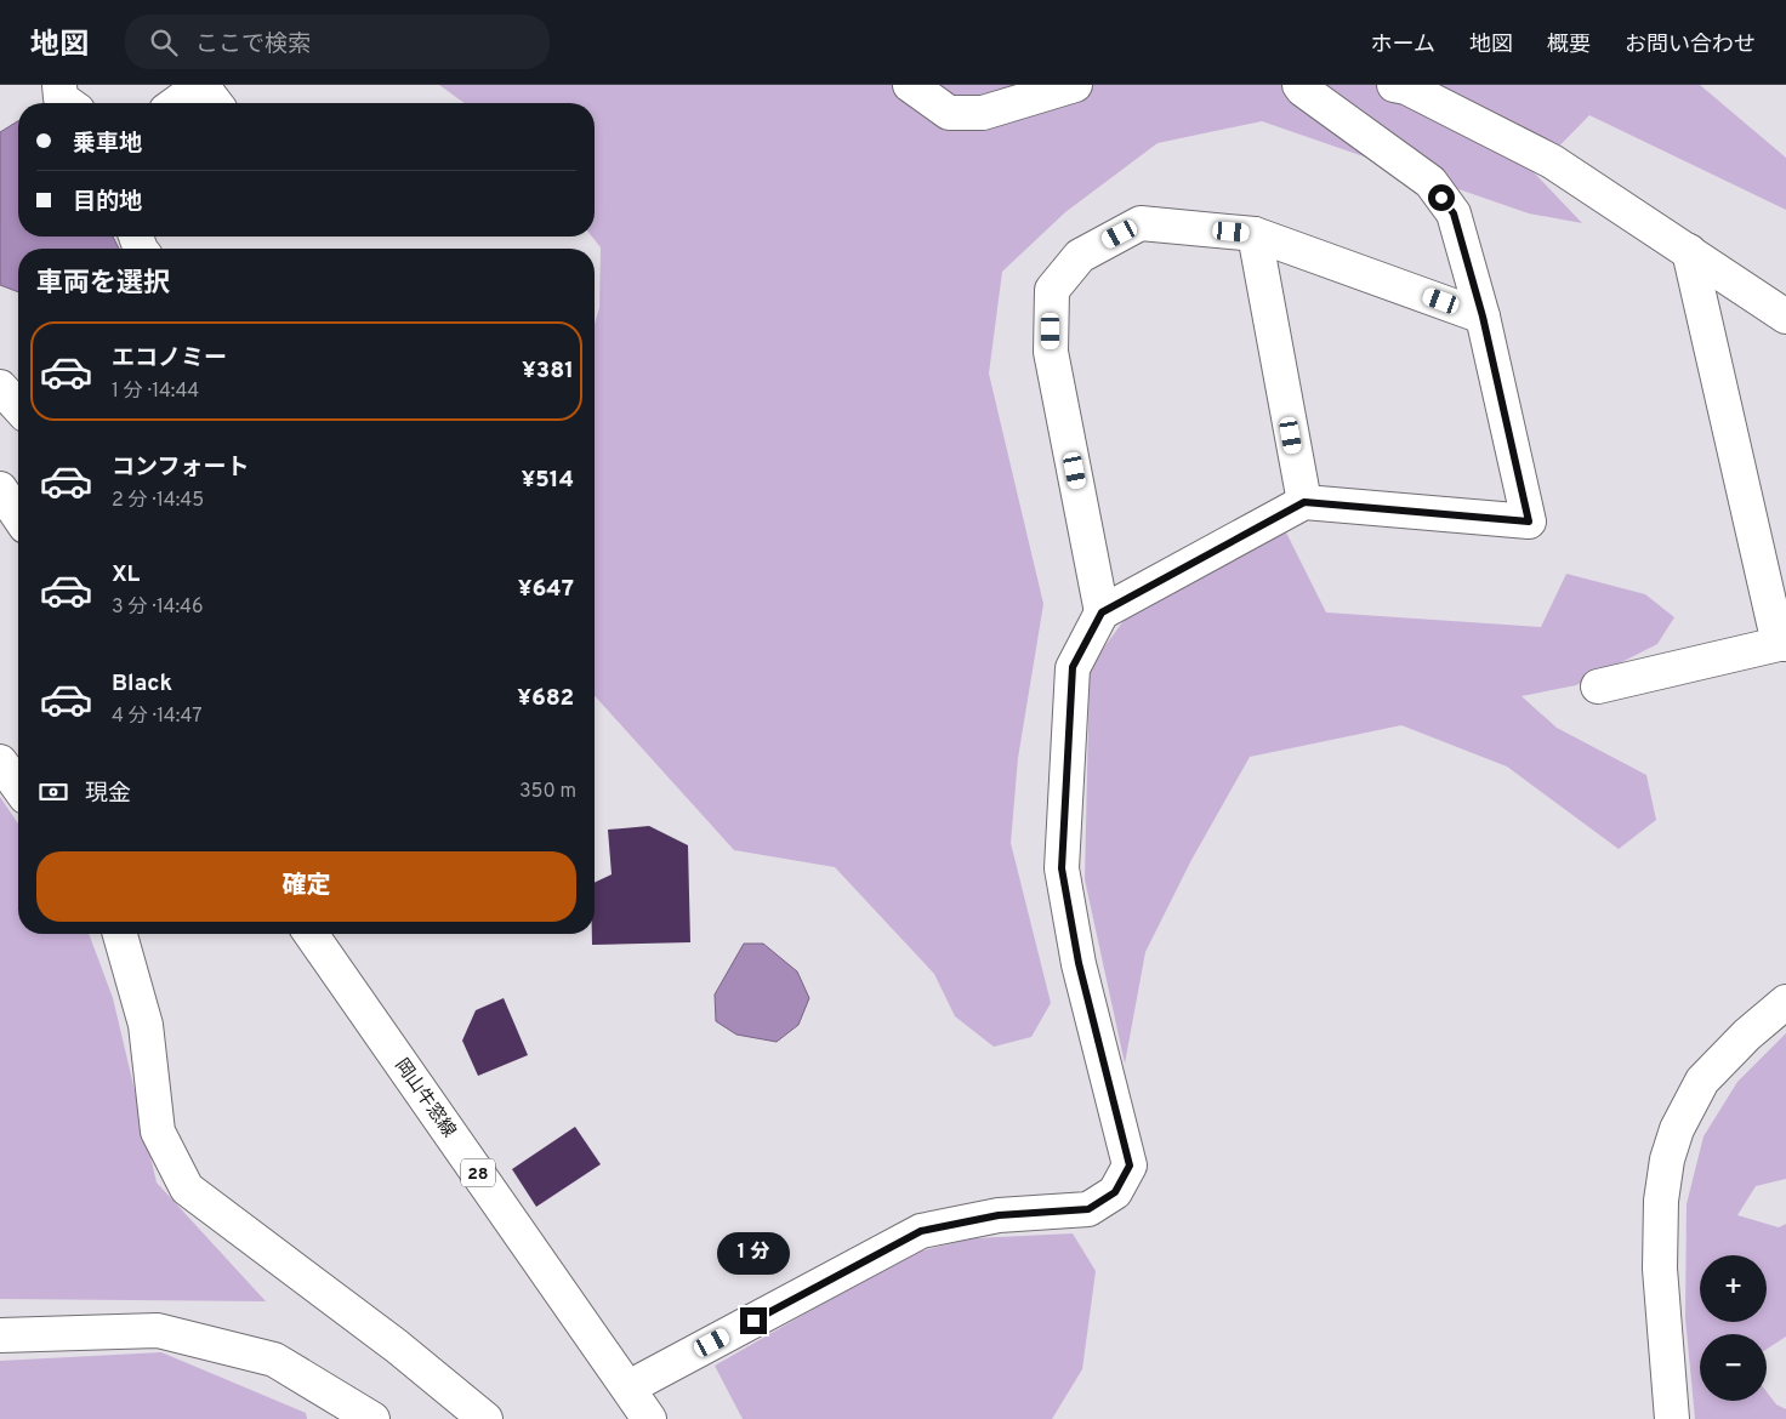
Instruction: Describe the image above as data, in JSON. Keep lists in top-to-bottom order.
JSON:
{
  "streets": {
    "street": ["岡山牛窓線", "28"]
  },
  "page": {
    "header": "地図",
    "search": "ここで検索",
    "nav": [
      "ホーム",
      "地図",
      "概要",
      "お問い合わせ"
    ],
    "banner": ["乗車地", "目的地"],
    "heading": "車両を選択",
    "list": [
      {
        "name": "エコノミー",
        "note": "1 分 · 14:44",
        "value": "¥381"
      },
      {
        "name": "コンフォート",
        "note": "2 分 · 14:45",
        "value": "¥514"
      },
      {
        "name": "XL",
        "note": "3 分 · 14:46",
        "value": "¥647"
      },
      {
        "name": "Black",
        "note": "4 分 · 14:47",
        "value": "¥682"
      }
    ],
    "pay": ["現金", "350 m"],
    "buttons": "確定",
    "bubble": "1 分",
    "map_buttons": ["+", "−"]
  }
}
